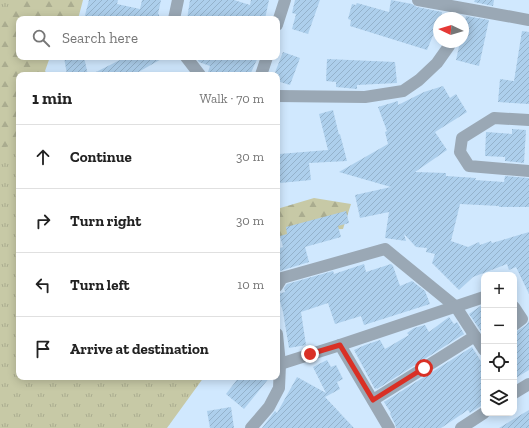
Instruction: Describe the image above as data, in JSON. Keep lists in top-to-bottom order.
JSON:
{
  "north": "left",
  "page": {
    "search": "Search here",
    "heading": ["1 min", "Walk · 70 m"],
    "list": [
      ["Continue", "30 m"],
      ["Turn right", "30 m"],
      ["Turn left", "10 m"],
      "Arrive at destination"
    ],
    "map_buttons": ["+", "−"]
  }
}
